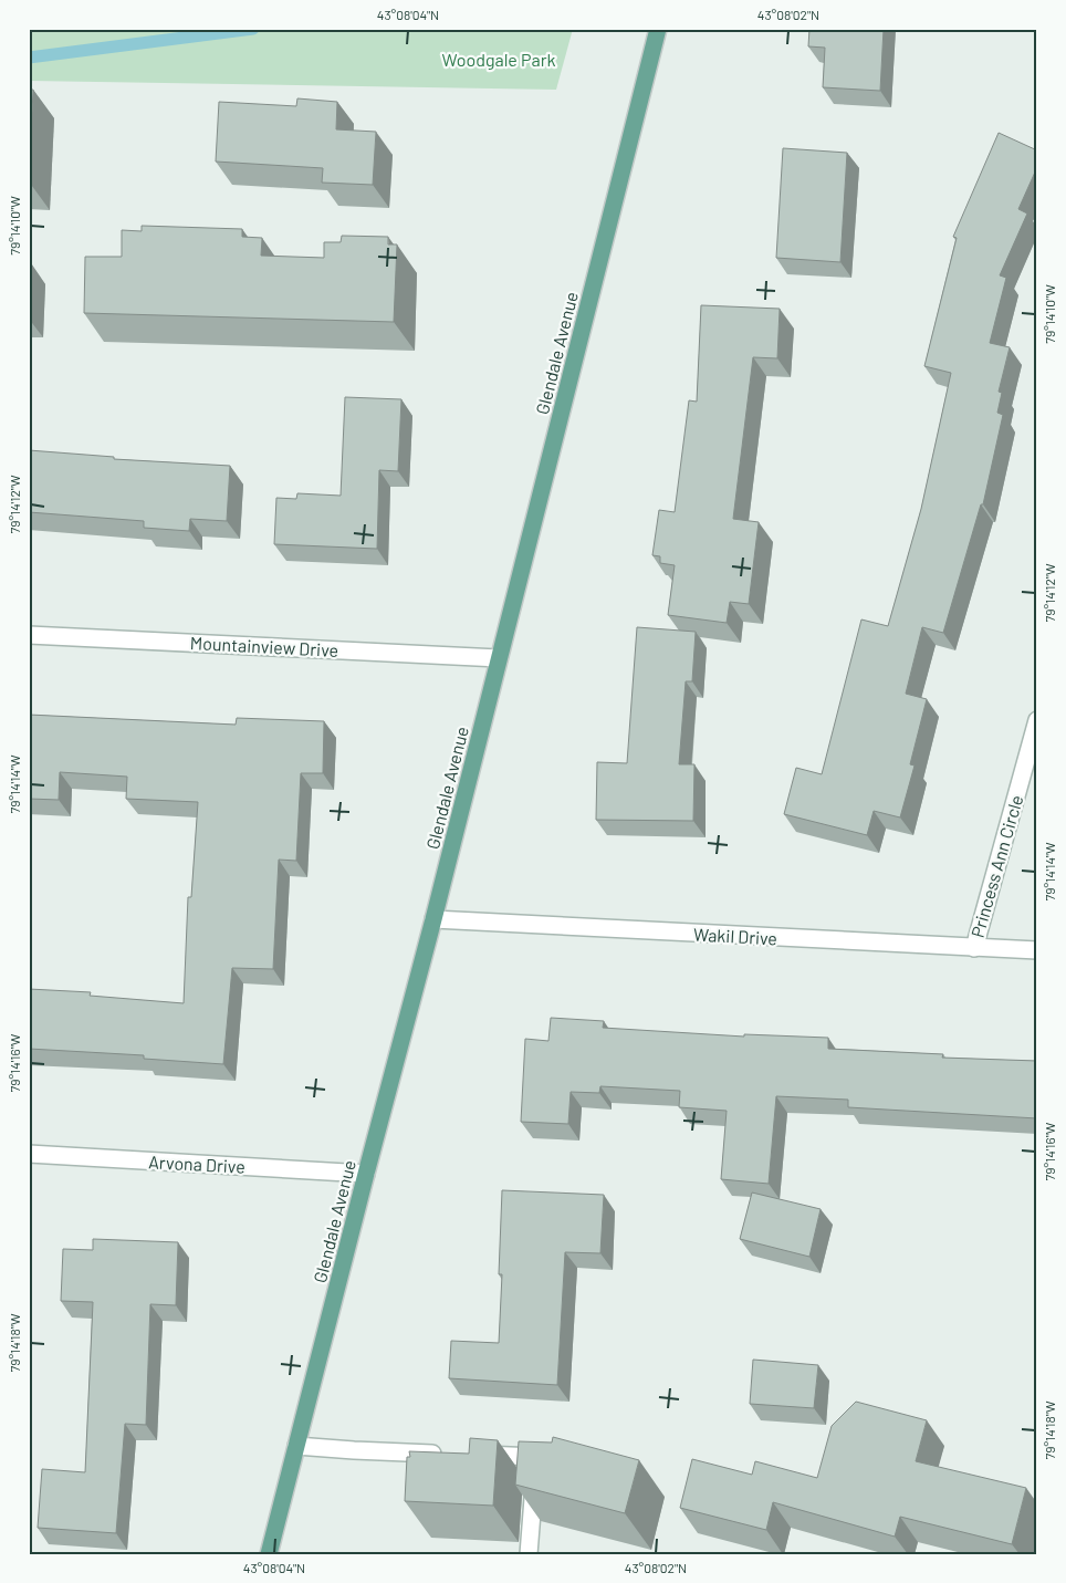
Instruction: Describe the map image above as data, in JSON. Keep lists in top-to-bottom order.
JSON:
{
  "streets": {
    "main road": ["Glendale Avenue"],
    "street": [
      "Mountainview Drive",
      "Princess Ann Circle",
      "Wakil Drive",
      "Arvona Drive"
    ]
  },
  "crossings": [
    ["Glendale Avenue", "Mountainview Drive"],
    ["Glendale Avenue", "Wakil Drive"],
    ["Glendale Avenue", "Arvona Drive"],
    ["Princess Ann Circle", "Wakil Drive"]
  ],
  "parks": ["Woodgale Park"],
  "coordinates": [
    "43°08'04\"N",
    "43°08'02\"N",
    "79°14'10\"W",
    "79°14'12\"W",
    "79°14'14\"W",
    "79°14'16\"W",
    "79°14'18\"W"
  ]
}
